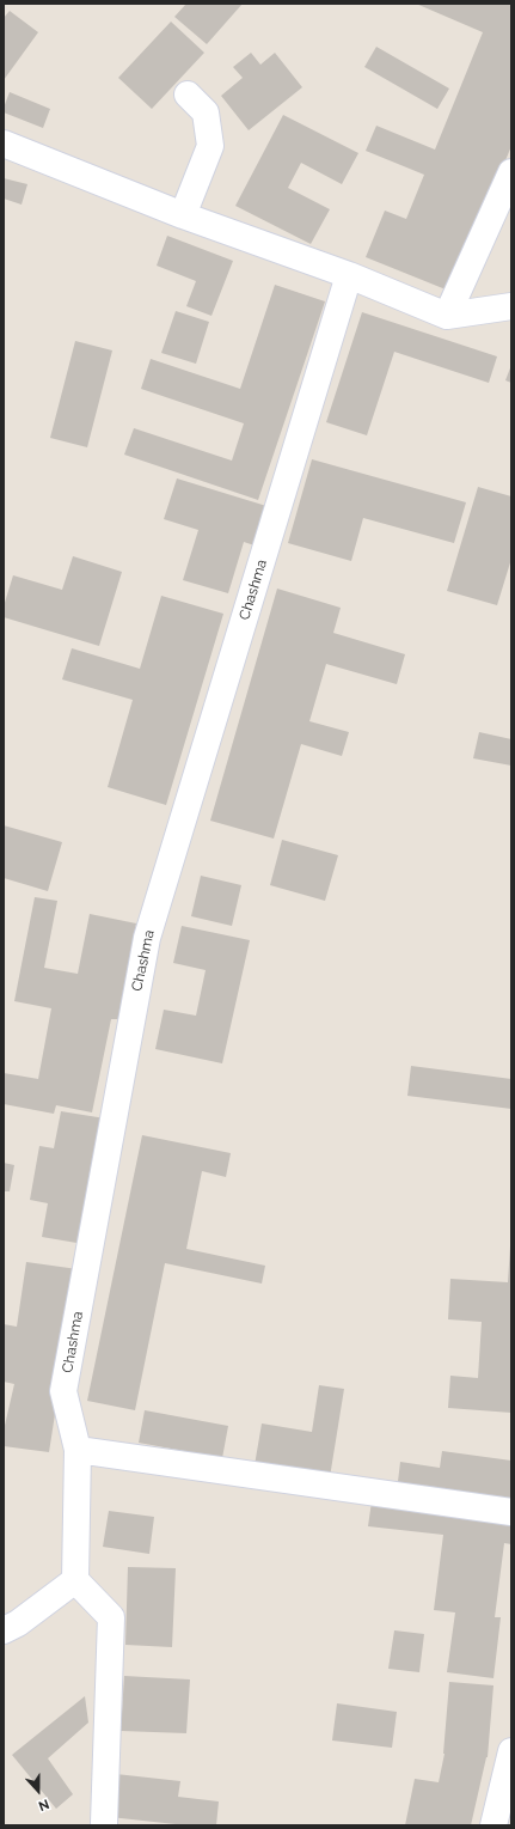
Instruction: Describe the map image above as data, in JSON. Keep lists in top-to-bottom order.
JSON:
{
  "streets": {
    "street": ["Chashma"]
  },
  "north": "bottom"
}
